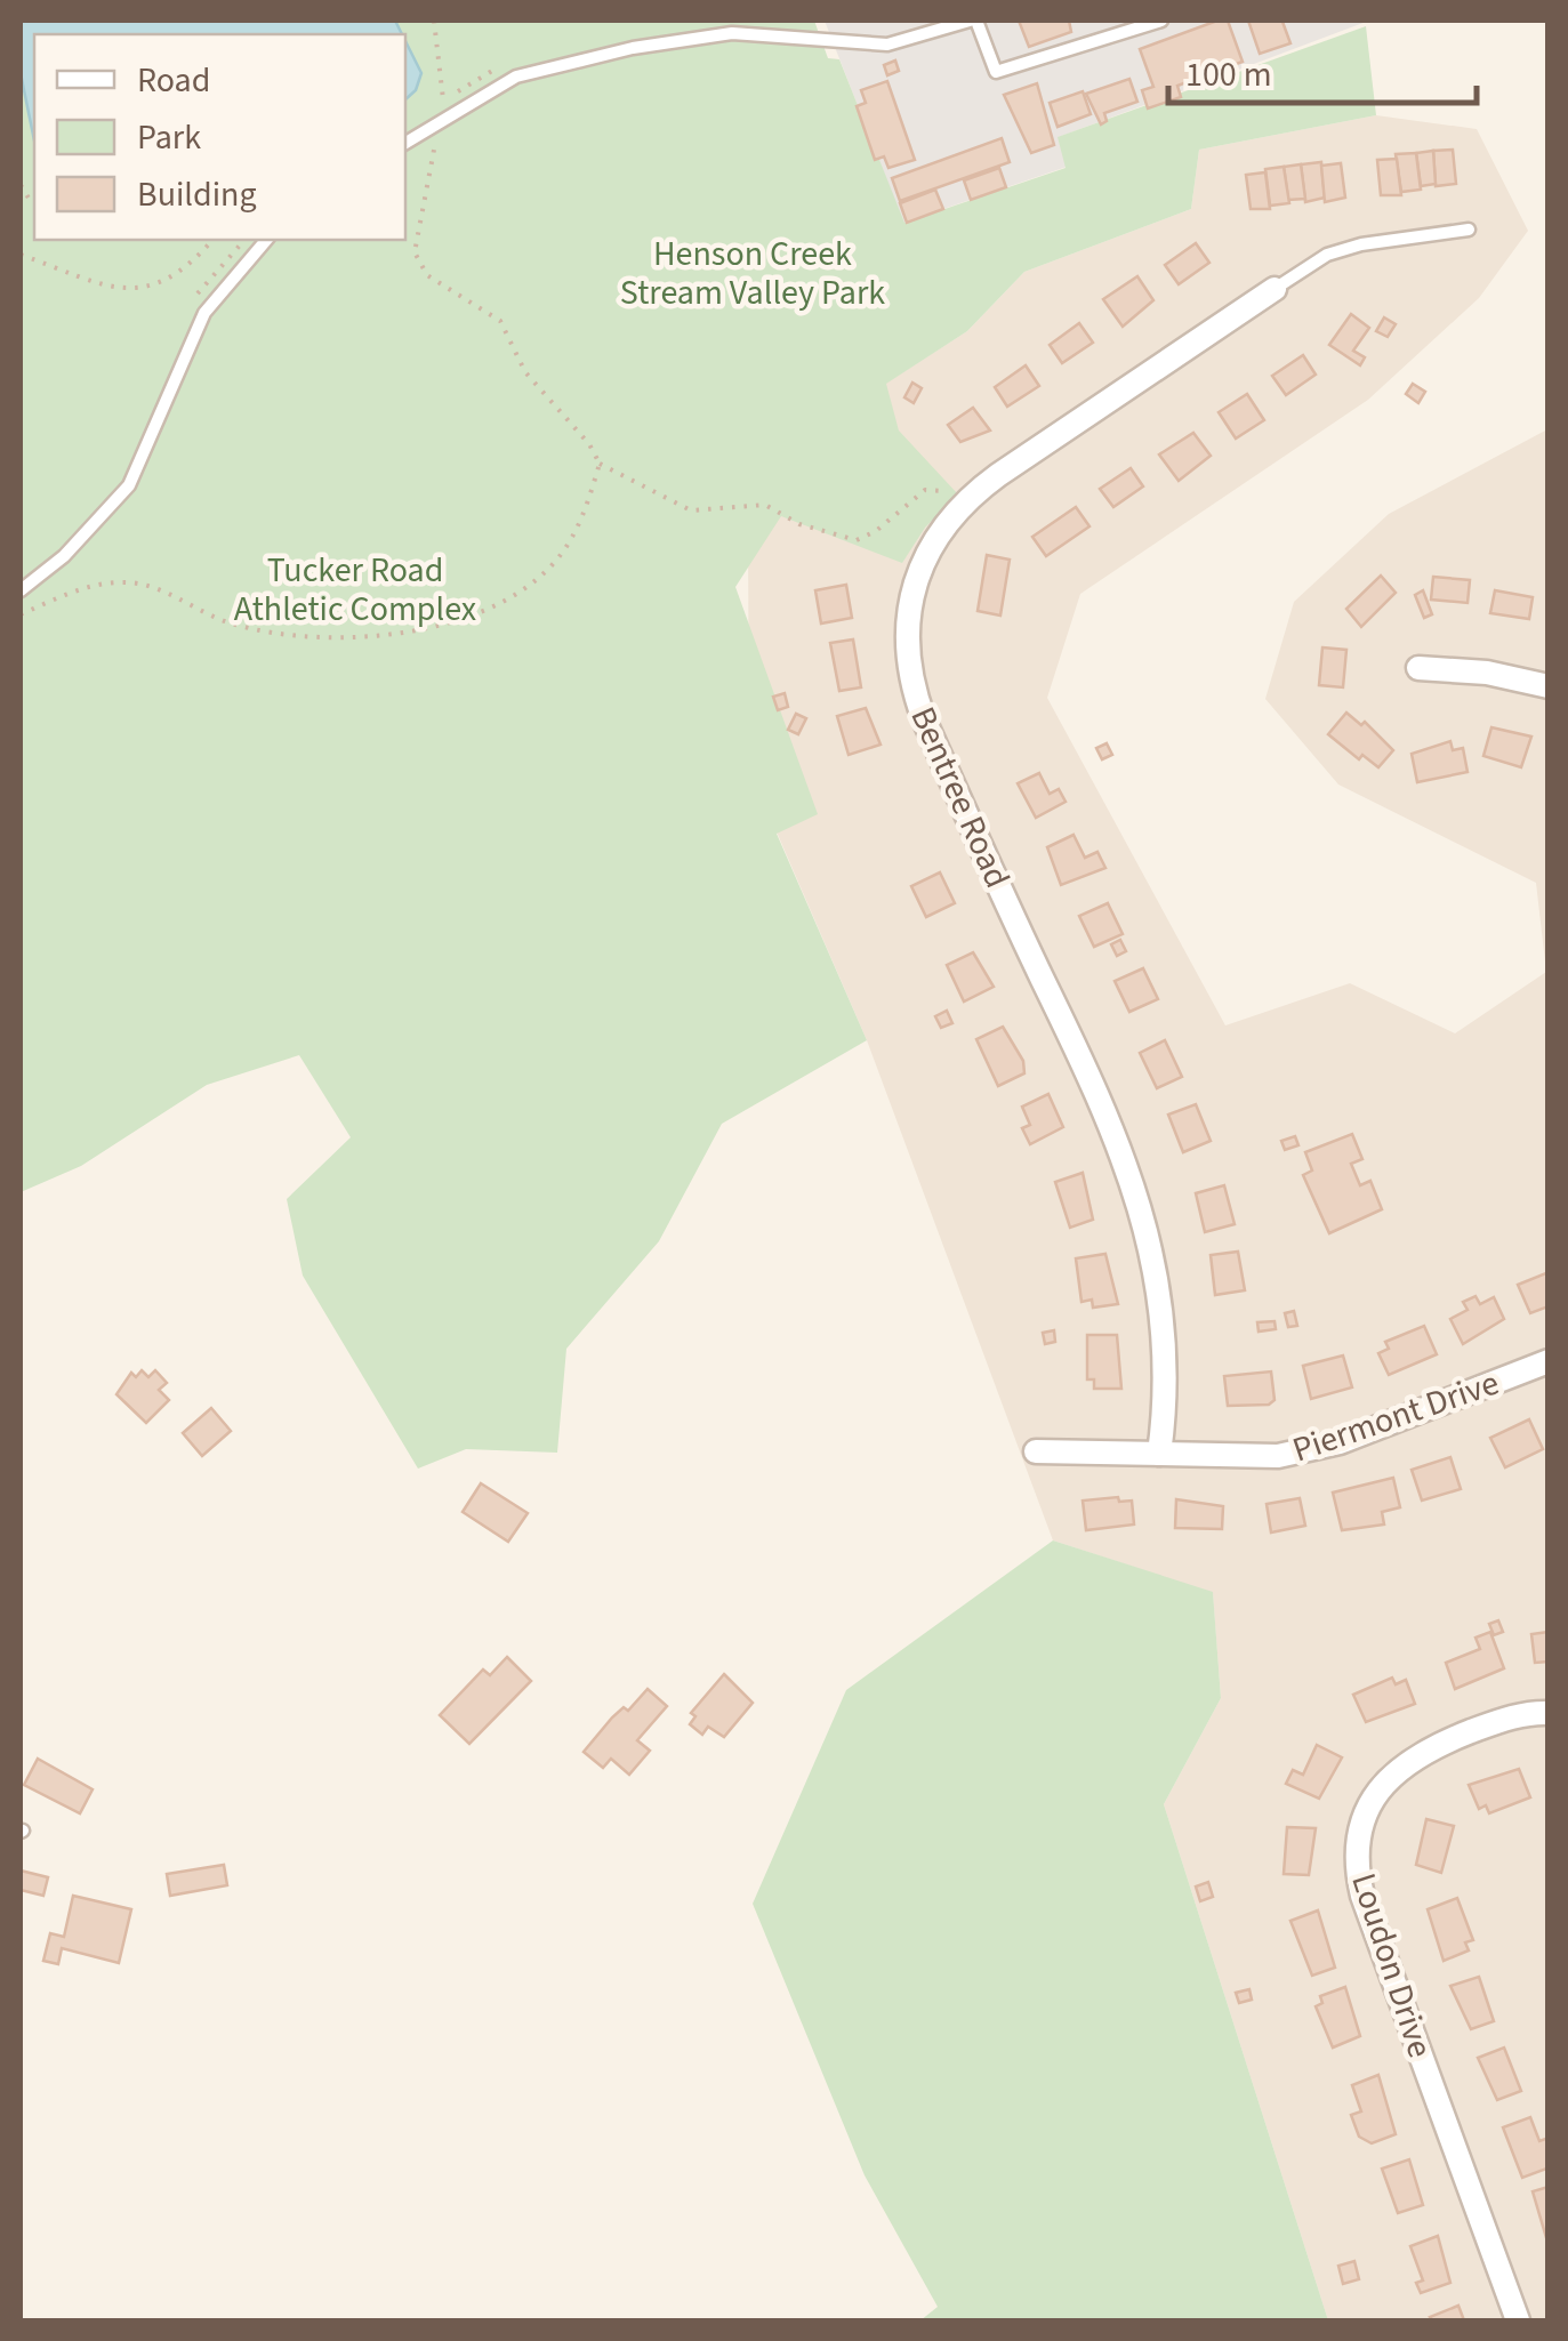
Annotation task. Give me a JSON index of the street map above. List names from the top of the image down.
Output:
{
  "streets": {
    "street": ["Bentree Road", "Piermont Drive", "Loudon Drive"]
  },
  "crossings": [
    ["Bentree Road", "Piermont Drive"]
  ],
  "parks": ["Henson Creek Stream Valley Park", "Tucker Road Athletic Complex"],
  "legend": ["Road", "Park", "Building"],
  "scale_bar": "100 m"
}
